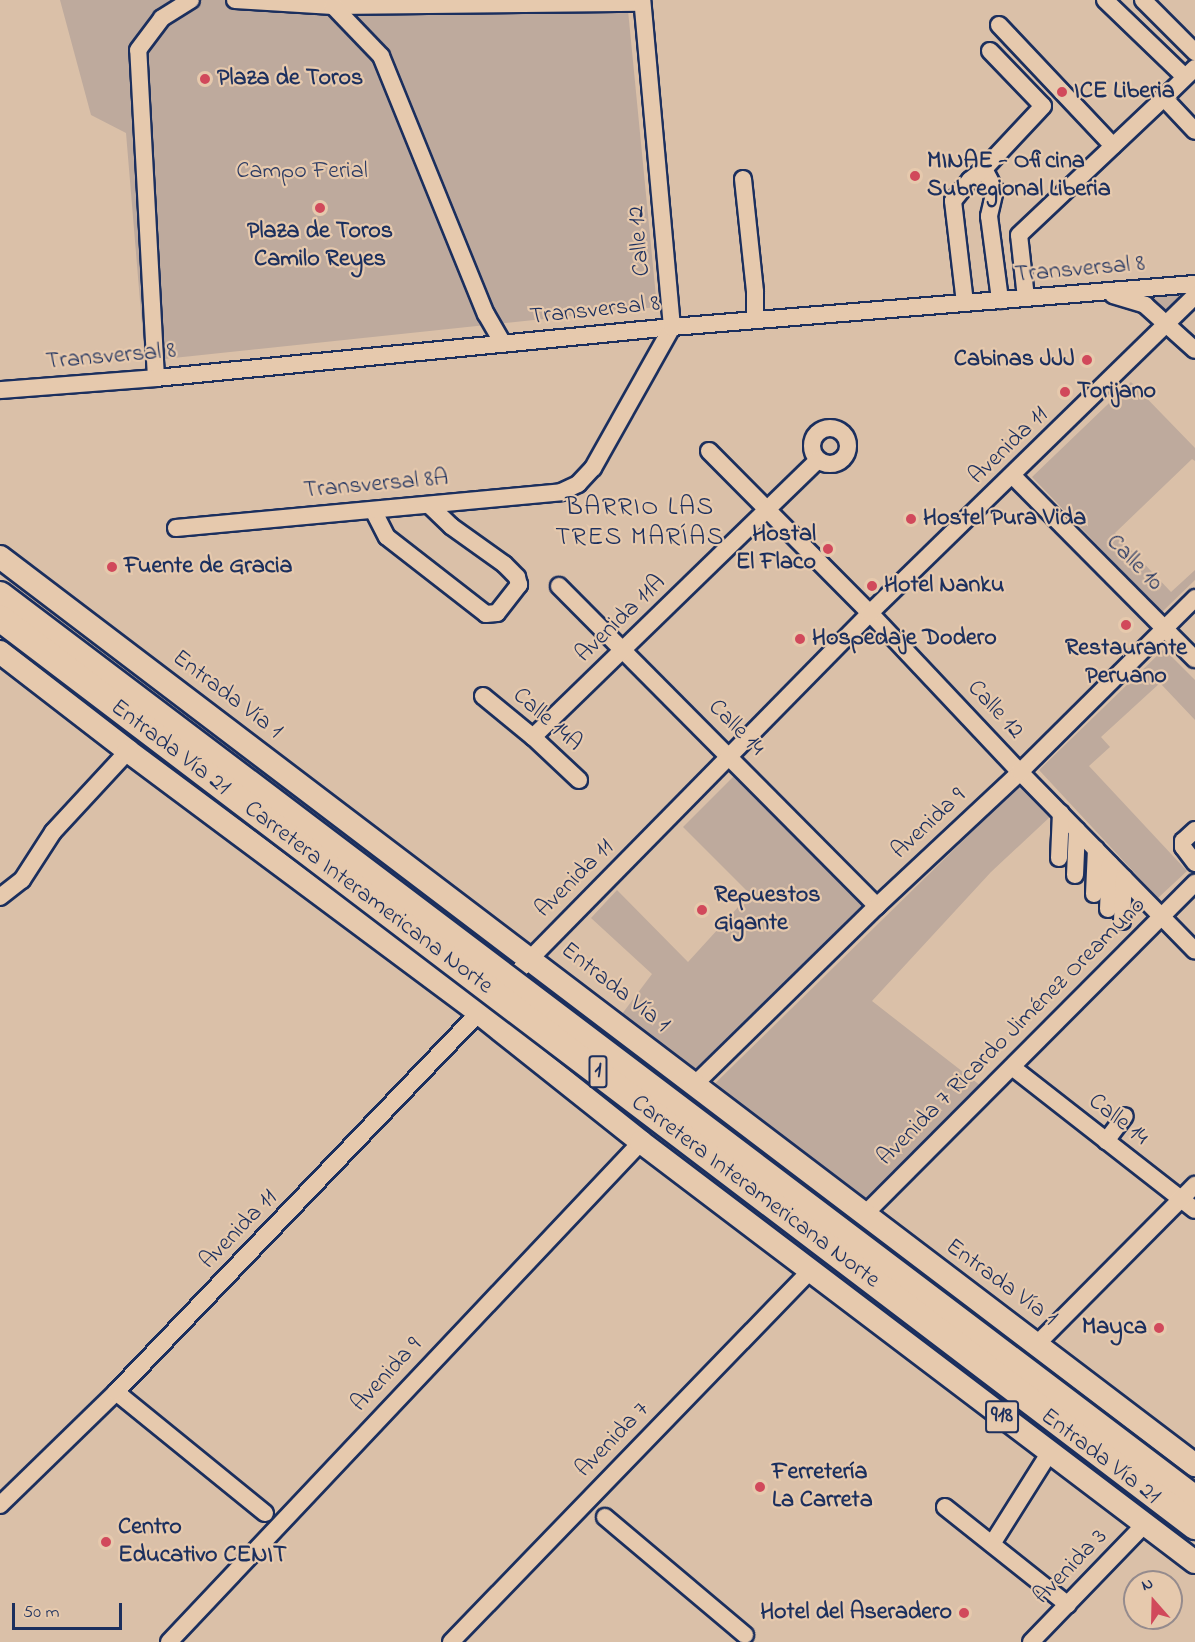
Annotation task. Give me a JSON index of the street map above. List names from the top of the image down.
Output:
{
  "streets": {
    "highway": ["Carretera Interamericana Norte", "1"],
    "main road": ["Entrada Vía 1", "Entrada Vía 21", "918"],
    "street": [
      "Calle 12",
      "Transversal 8",
      "Avenida 11",
      "Transversal 8A",
      "Calle 10",
      "Avenida 11A",
      "Calle 14A",
      "Calle 14",
      "Avenida 9",
      "Avenida 7 Ricardo Jiménez Oreamuno",
      "Avenida 7",
      "Avenida 3"
    ]
  },
  "crossings": [
    ["Calle 12", "Transversal 8"],
    ["Calle 12", "Avenida 11"],
    ["Calle 12", "Transversal 8A"],
    ["Calle 12", "Avenida 11A"],
    ["Calle 12", "Avenida 9"],
    ["Calle 12", "Avenida 7 Ricardo Jiménez Oreamuno"],
    ["Transversal 8", "Transversal 8A"],
    ["Avenida 11", "Calle 10"],
    ["Avenida 11", "Entrada Vía 1"],
    ["Avenida 11", "Calle 14"],
    ["Avenida 11", "Entrada Vía 21"],
    ["Calle 10", "Avenida 9"],
    ["Avenida 11A", "Calle 14A"],
    ["Avenida 11A", "Calle 14"],
    ["Entrada Vía 1", "Avenida 9"],
    ["Entrada Vía 1", "Avenida 7 Ricardo Jiménez Oreamuno"],
    ["Calle 14", "Avenida 9"],
    ["Calle 14", "Avenida 7 Ricardo Jiménez Oreamuno"],
    ["Entrada Vía 21", "Avenida 9"],
    ["Entrada Vía 21", "Avenida 7"],
    ["Entrada Vía 21", "Avenida 3"]
  ],
  "districts": ["BARRIO LAS TRES MARÍAS"],
  "parks": ["Campo Ferial"],
  "places": [
    "Plaza de Toros",
    "ICE Liberia",
    "MINAE - Oficina Subregional Liberia",
    "Plaza de Toros Camilo Reyes",
    "Cabinas JJJ",
    "Torijano",
    "Hostel Pura Vida",
    "Hostal El Flaco",
    "Fuente de Gracia",
    "Hotel Nanku",
    "Restaurante Peruano",
    "Hospedaje Dodero",
    "Repuestos Gigante",
    "Mayca",
    "Ferretería La Carreta",
    "Centro Educativo CENIT",
    "Hotel del Aseradero"
  ],
  "scale_bar": "50 m",
  "north": "top"
}
